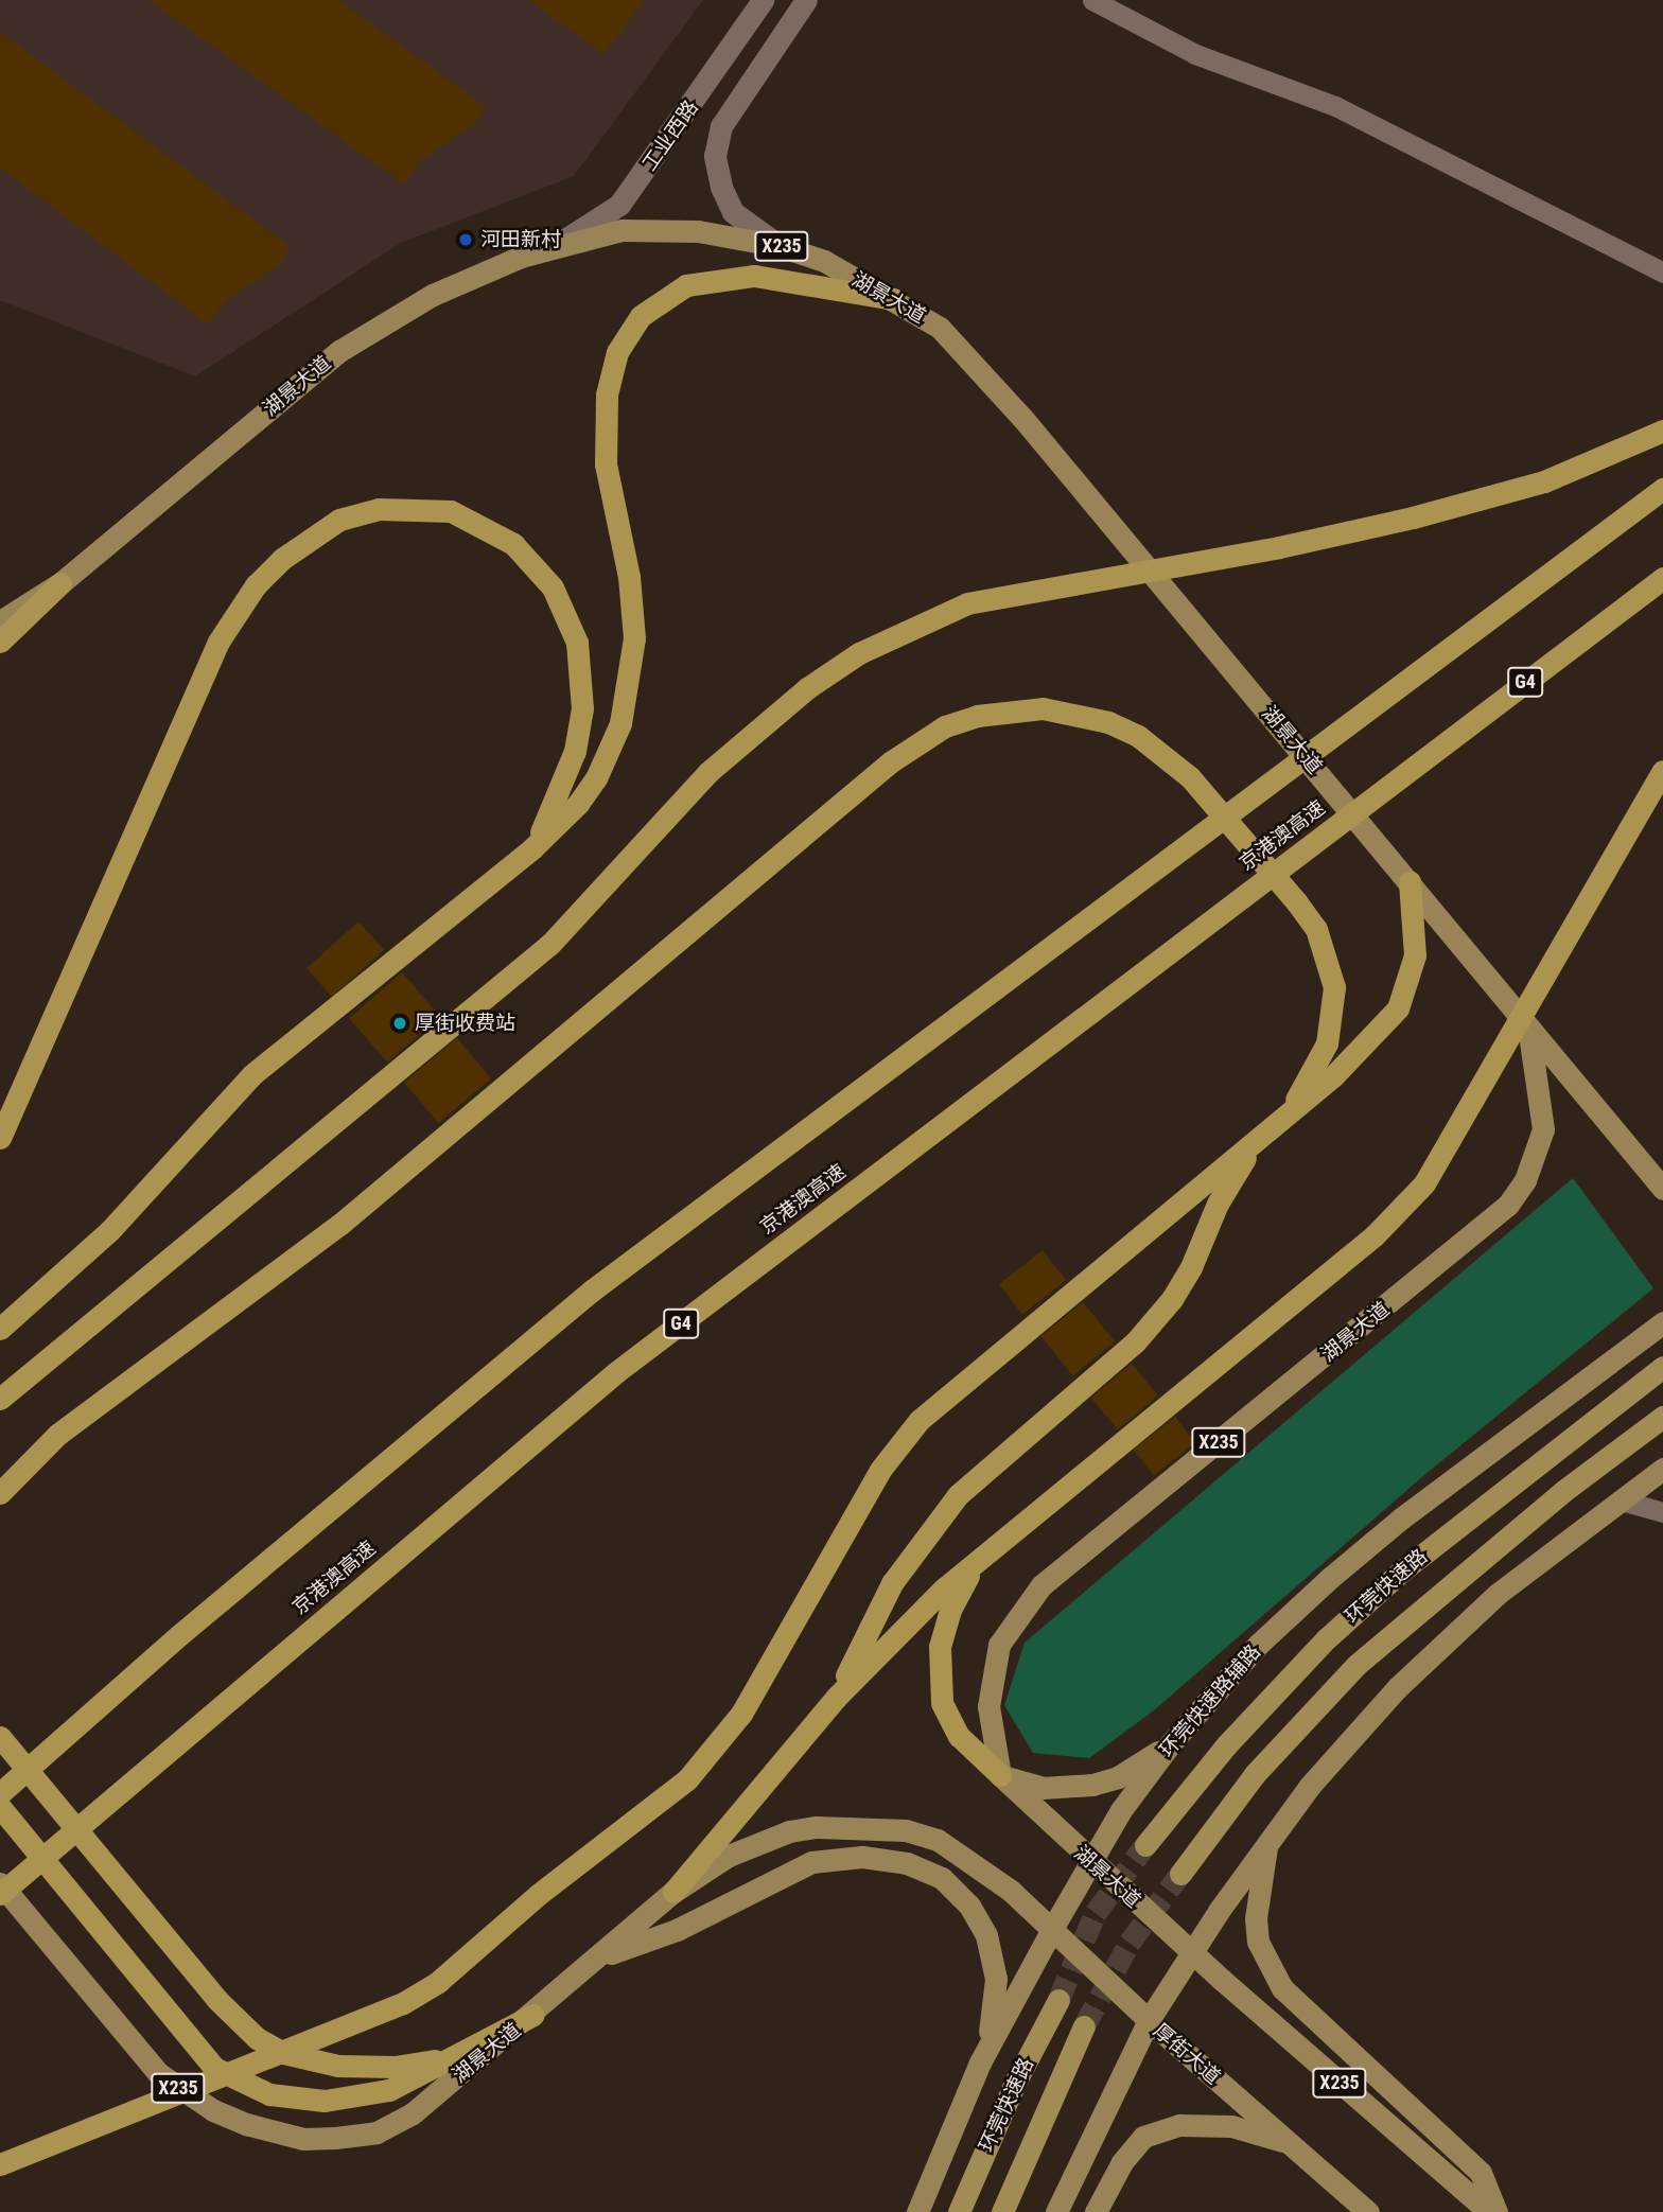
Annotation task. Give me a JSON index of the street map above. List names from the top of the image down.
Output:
{
  "streets": {
    "highway": ["G4", "京港澳高速", "环莞快速路"],
    "main road": [
      "X235",
      "湖景大道",
      "环莞快速路辅路",
      "厚街大道"
    ],
    "street": ["工业西路"]
  },
  "crossings": [
    ["工业西路", "湖景大道"],
    ["X235", "湖景大道"],
    ["湖景大道", "环莞快速路辅路"],
    ["湖景大道", "厚街大道"],
    ["环莞快速路辅路", "厚街大道"]
  ],
  "places": ["河田新村", "厚街收费站"]
}
